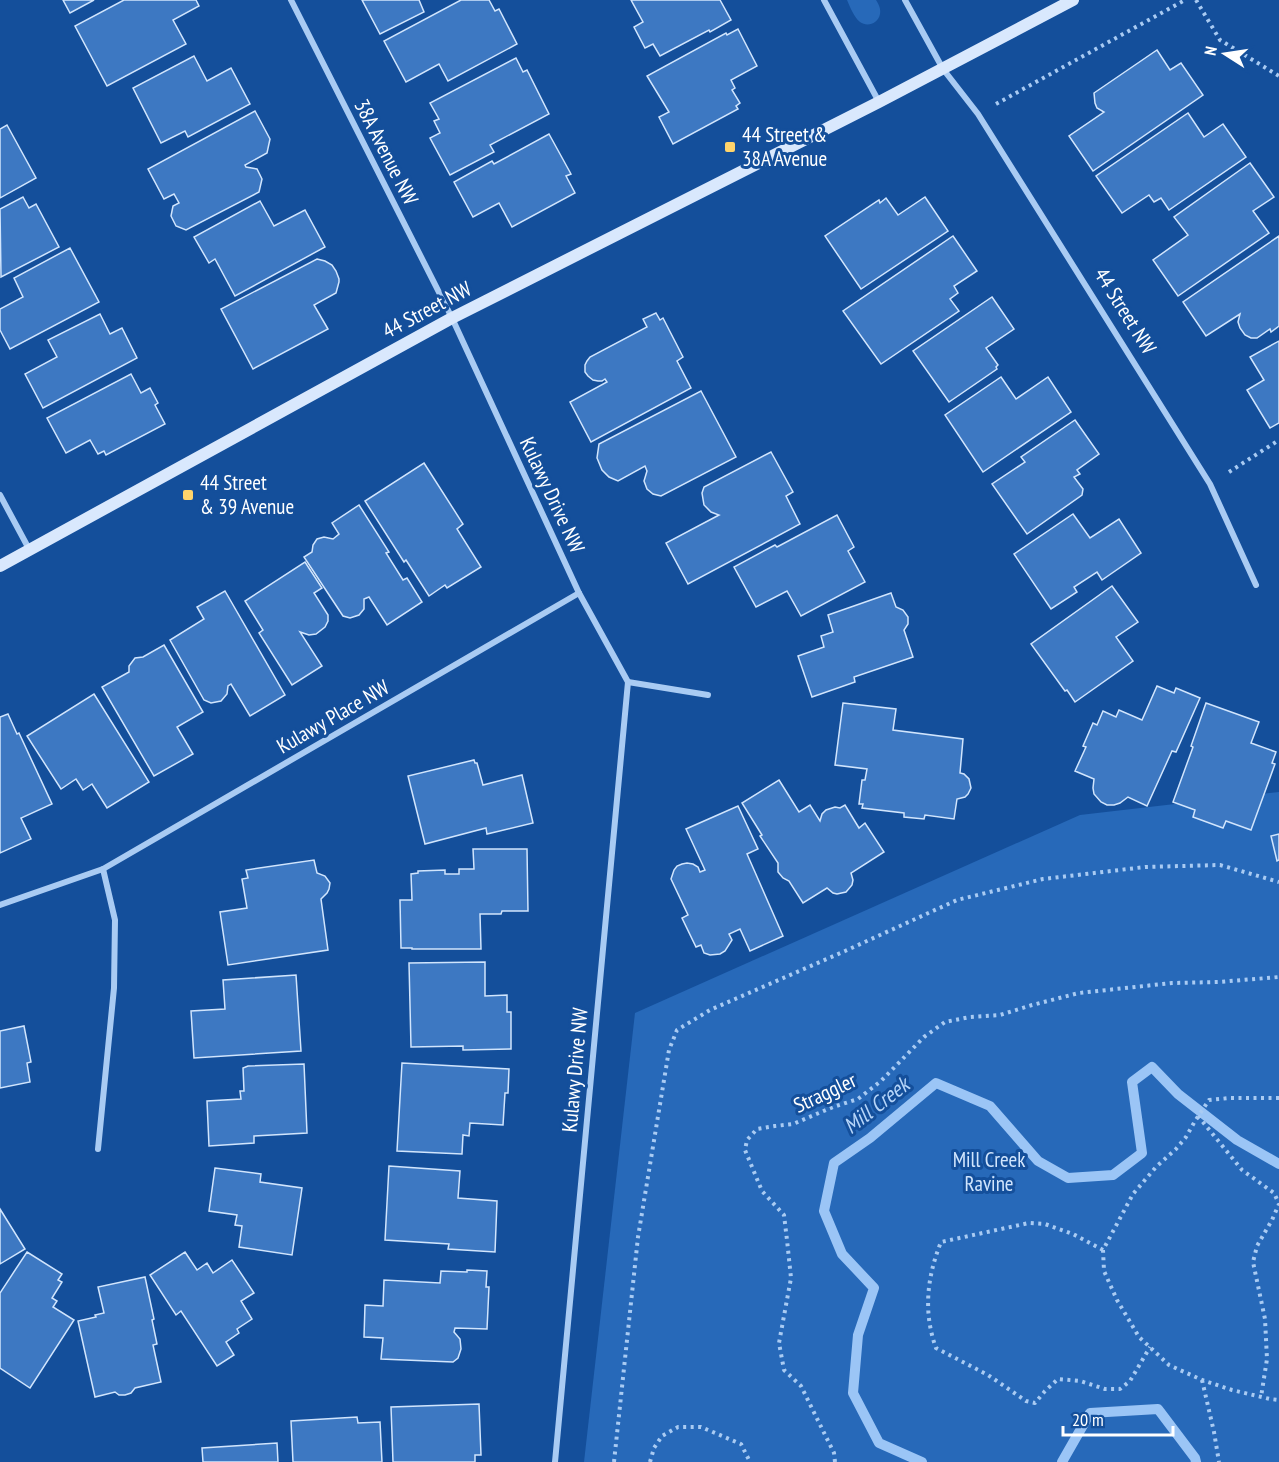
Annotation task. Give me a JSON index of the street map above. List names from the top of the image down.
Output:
{
  "streets": {
    "street": [
      "38A Avenue NW",
      "44 Street NW",
      "Kulawy Drive NW",
      "Kulawy Place NW"
    ],
    "path": ["Straggler"]
  },
  "crossings": [
    ["38A Avenue NW", "44 Street NW"],
    ["38A Avenue NW", "Kulawy Drive NW"],
    ["44 Street NW", "Kulawy Drive NW"],
    ["Kulawy Drive NW", "Kulawy Place NW"]
  ],
  "water": ["Mill Creek"],
  "parks": ["Mill Creek Ravine"],
  "places": {
    "transit": ["44 Street & 38A Avenue", "44 Street & 39 Avenue"]
  },
  "scale_bar": "20 m",
  "north": "left"
}
